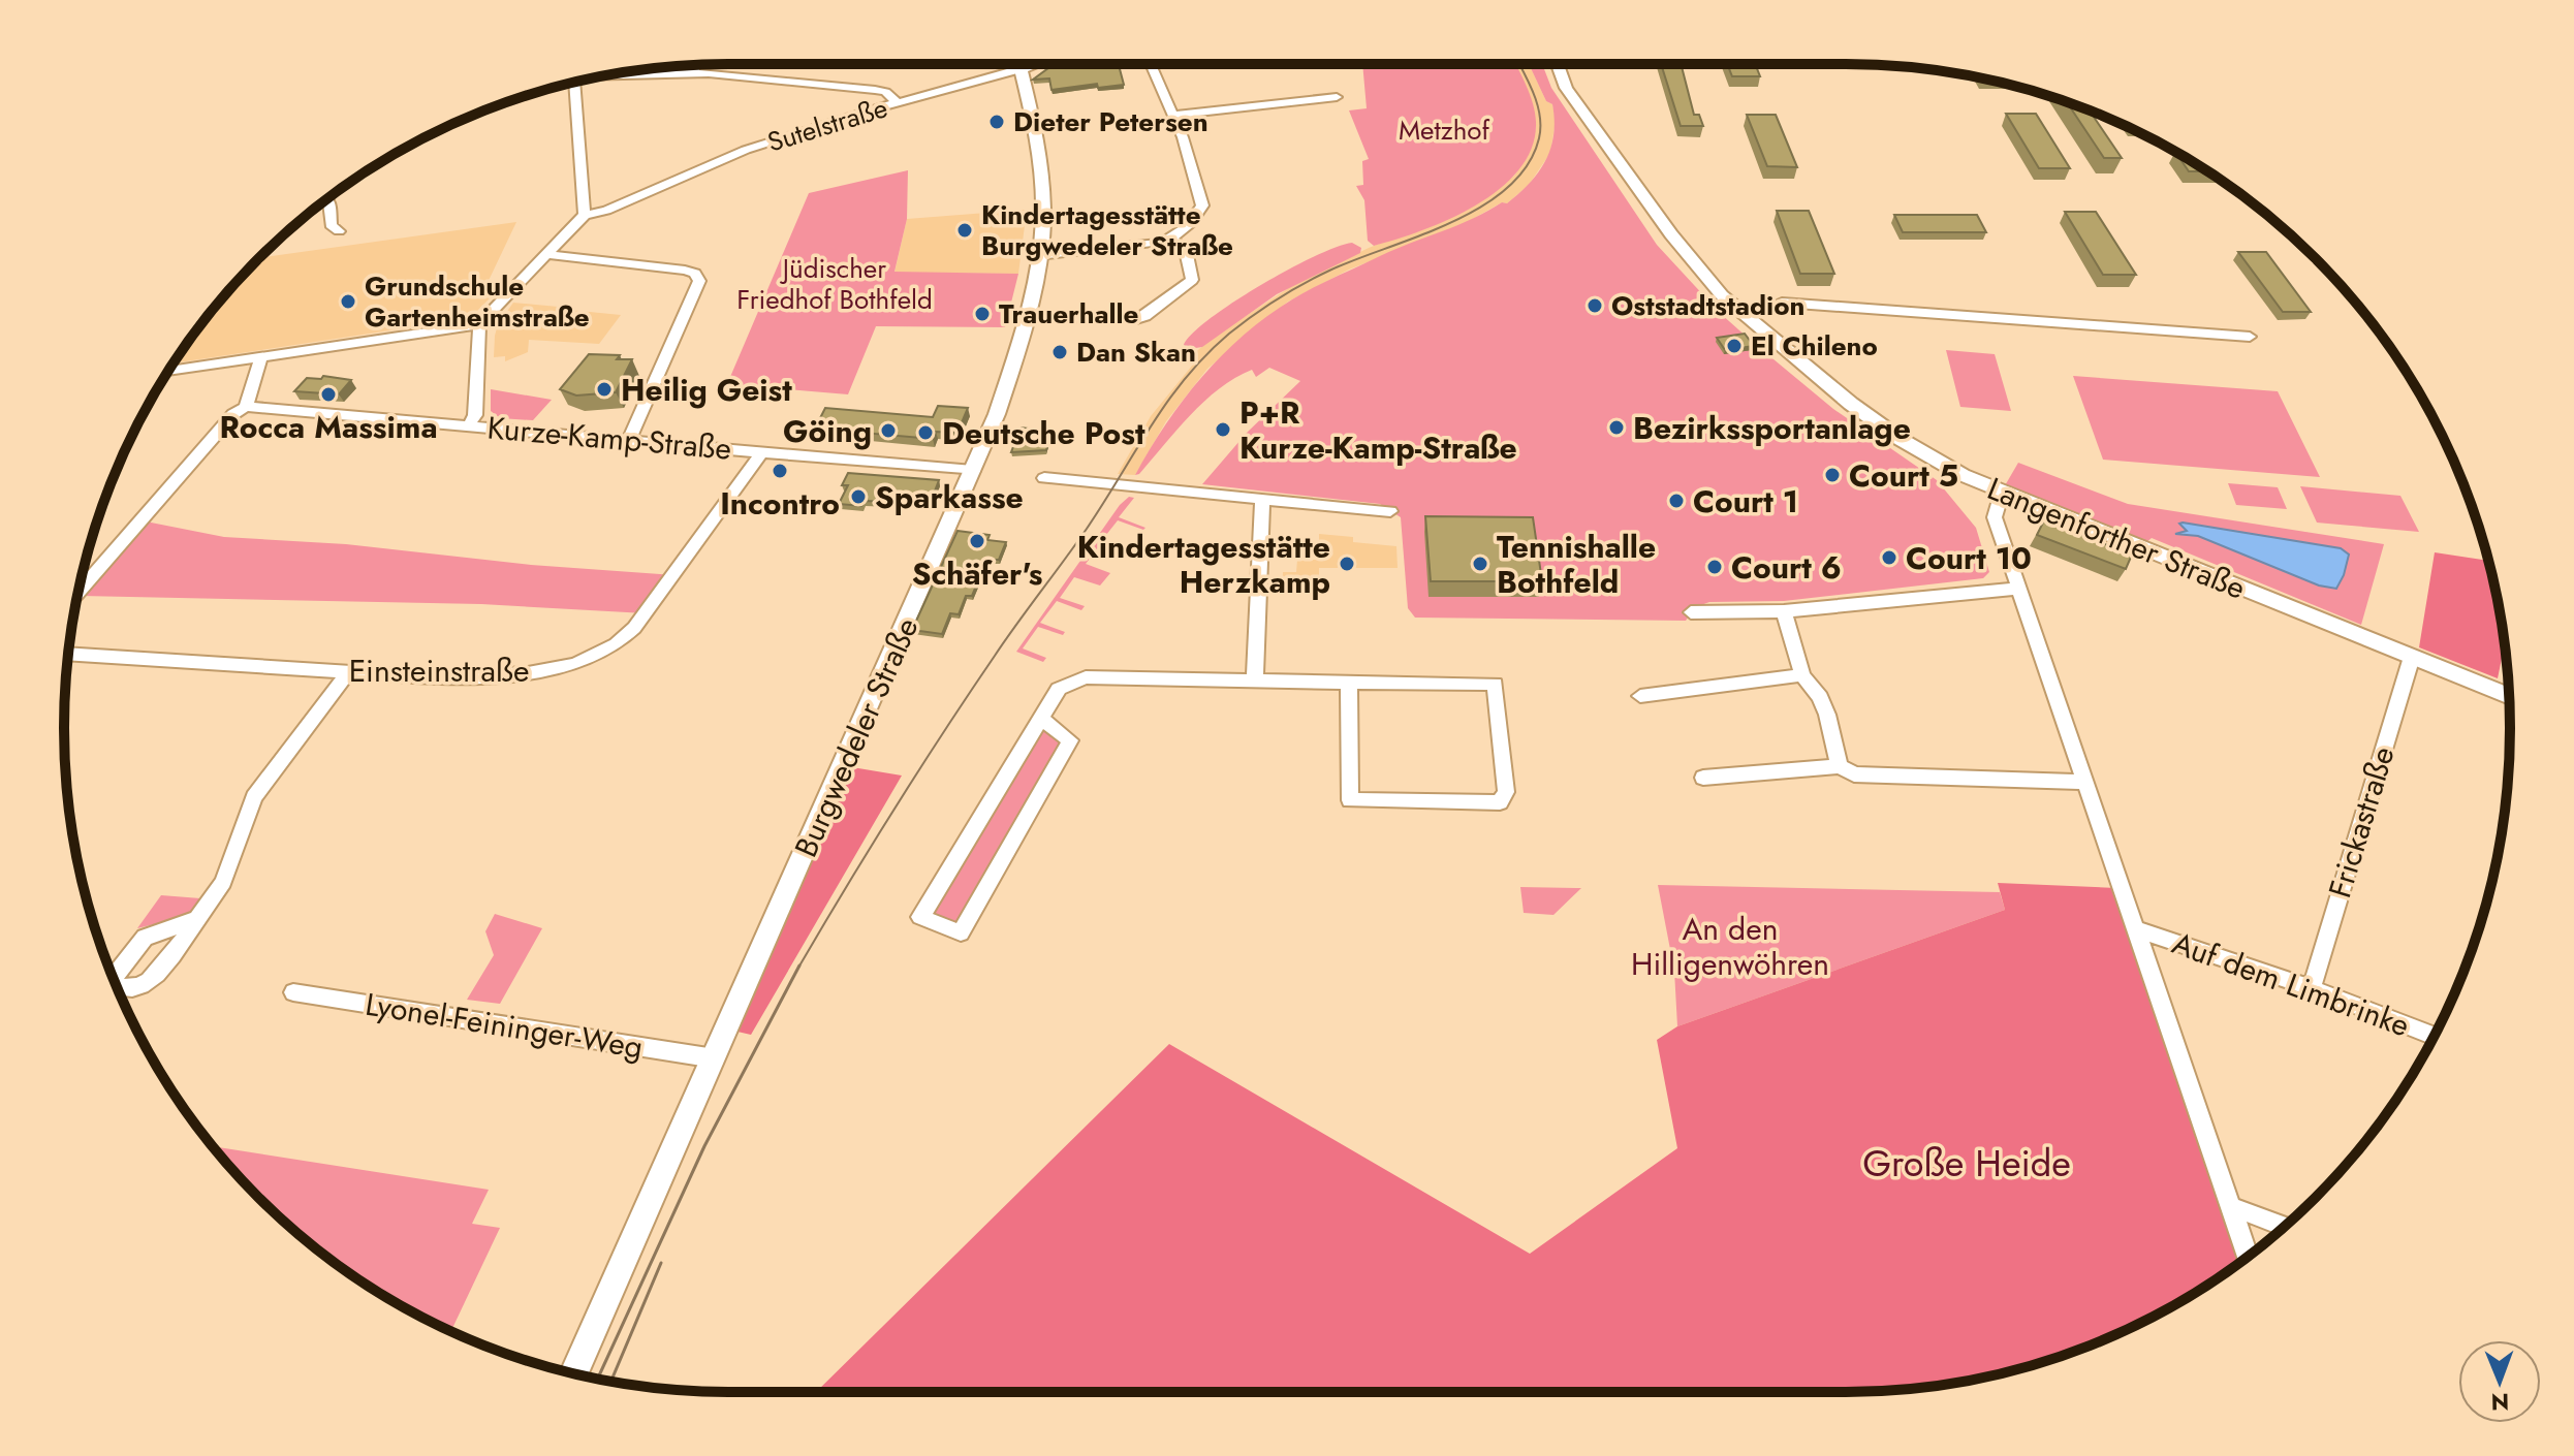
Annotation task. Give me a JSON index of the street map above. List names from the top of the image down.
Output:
{
  "streets": {
    "main road": ["Sutelstraße", "Langenforther Straße", "Burgwedeler Straße"],
    "street": [
      "Kurze-Kamp-Straße",
      "Einsteinstraße",
      "Frickastraße",
      "Auf dem Limbrinke",
      "Lyonel-Feininger-Weg"
    ]
  },
  "crossings": [
    ["Sutelstraße", "Burgwedeler Straße"],
    ["Kurze-Kamp-Straße", "Einsteinstraße"],
    ["Kurze-Kamp-Straße", "Burgwedeler Straße"],
    ["Langenforther Straße", "Frickastraße"],
    ["Burgwedeler Straße", "Lyonel-Feininger-Weg"],
    ["Frickastraße", "Auf dem Limbrinke"]
  ],
  "parks": [
    "Metzhof",
    "Jüdischer Friedhof Bothfeld",
    "An den Hilligenwöhren",
    "Große Heide"
  ],
  "places": [
    "Dieter Petersen",
    "Kindertagesstätte Burgwedeler Straße",
    "Grundschule Gartenheimstraße",
    "Oststadtstadion",
    "Trauerhalle",
    "El Chileno",
    "Dan Skan",
    "Heilig Geist",
    "Rocca Massima",
    "Bezirkssportanlage",
    "P+R Kurze-Kamp-Straße",
    "Göing",
    "Deutsche Post",
    "Incontro",
    "Court 5",
    "Sparkasse",
    "Court 1",
    "Schäfer's",
    "Court 10",
    "Kindertagesstätte Herzkamp",
    "Tennishalle Bothfeld",
    "Court 6"
  ],
  "north": "bottom"
}
